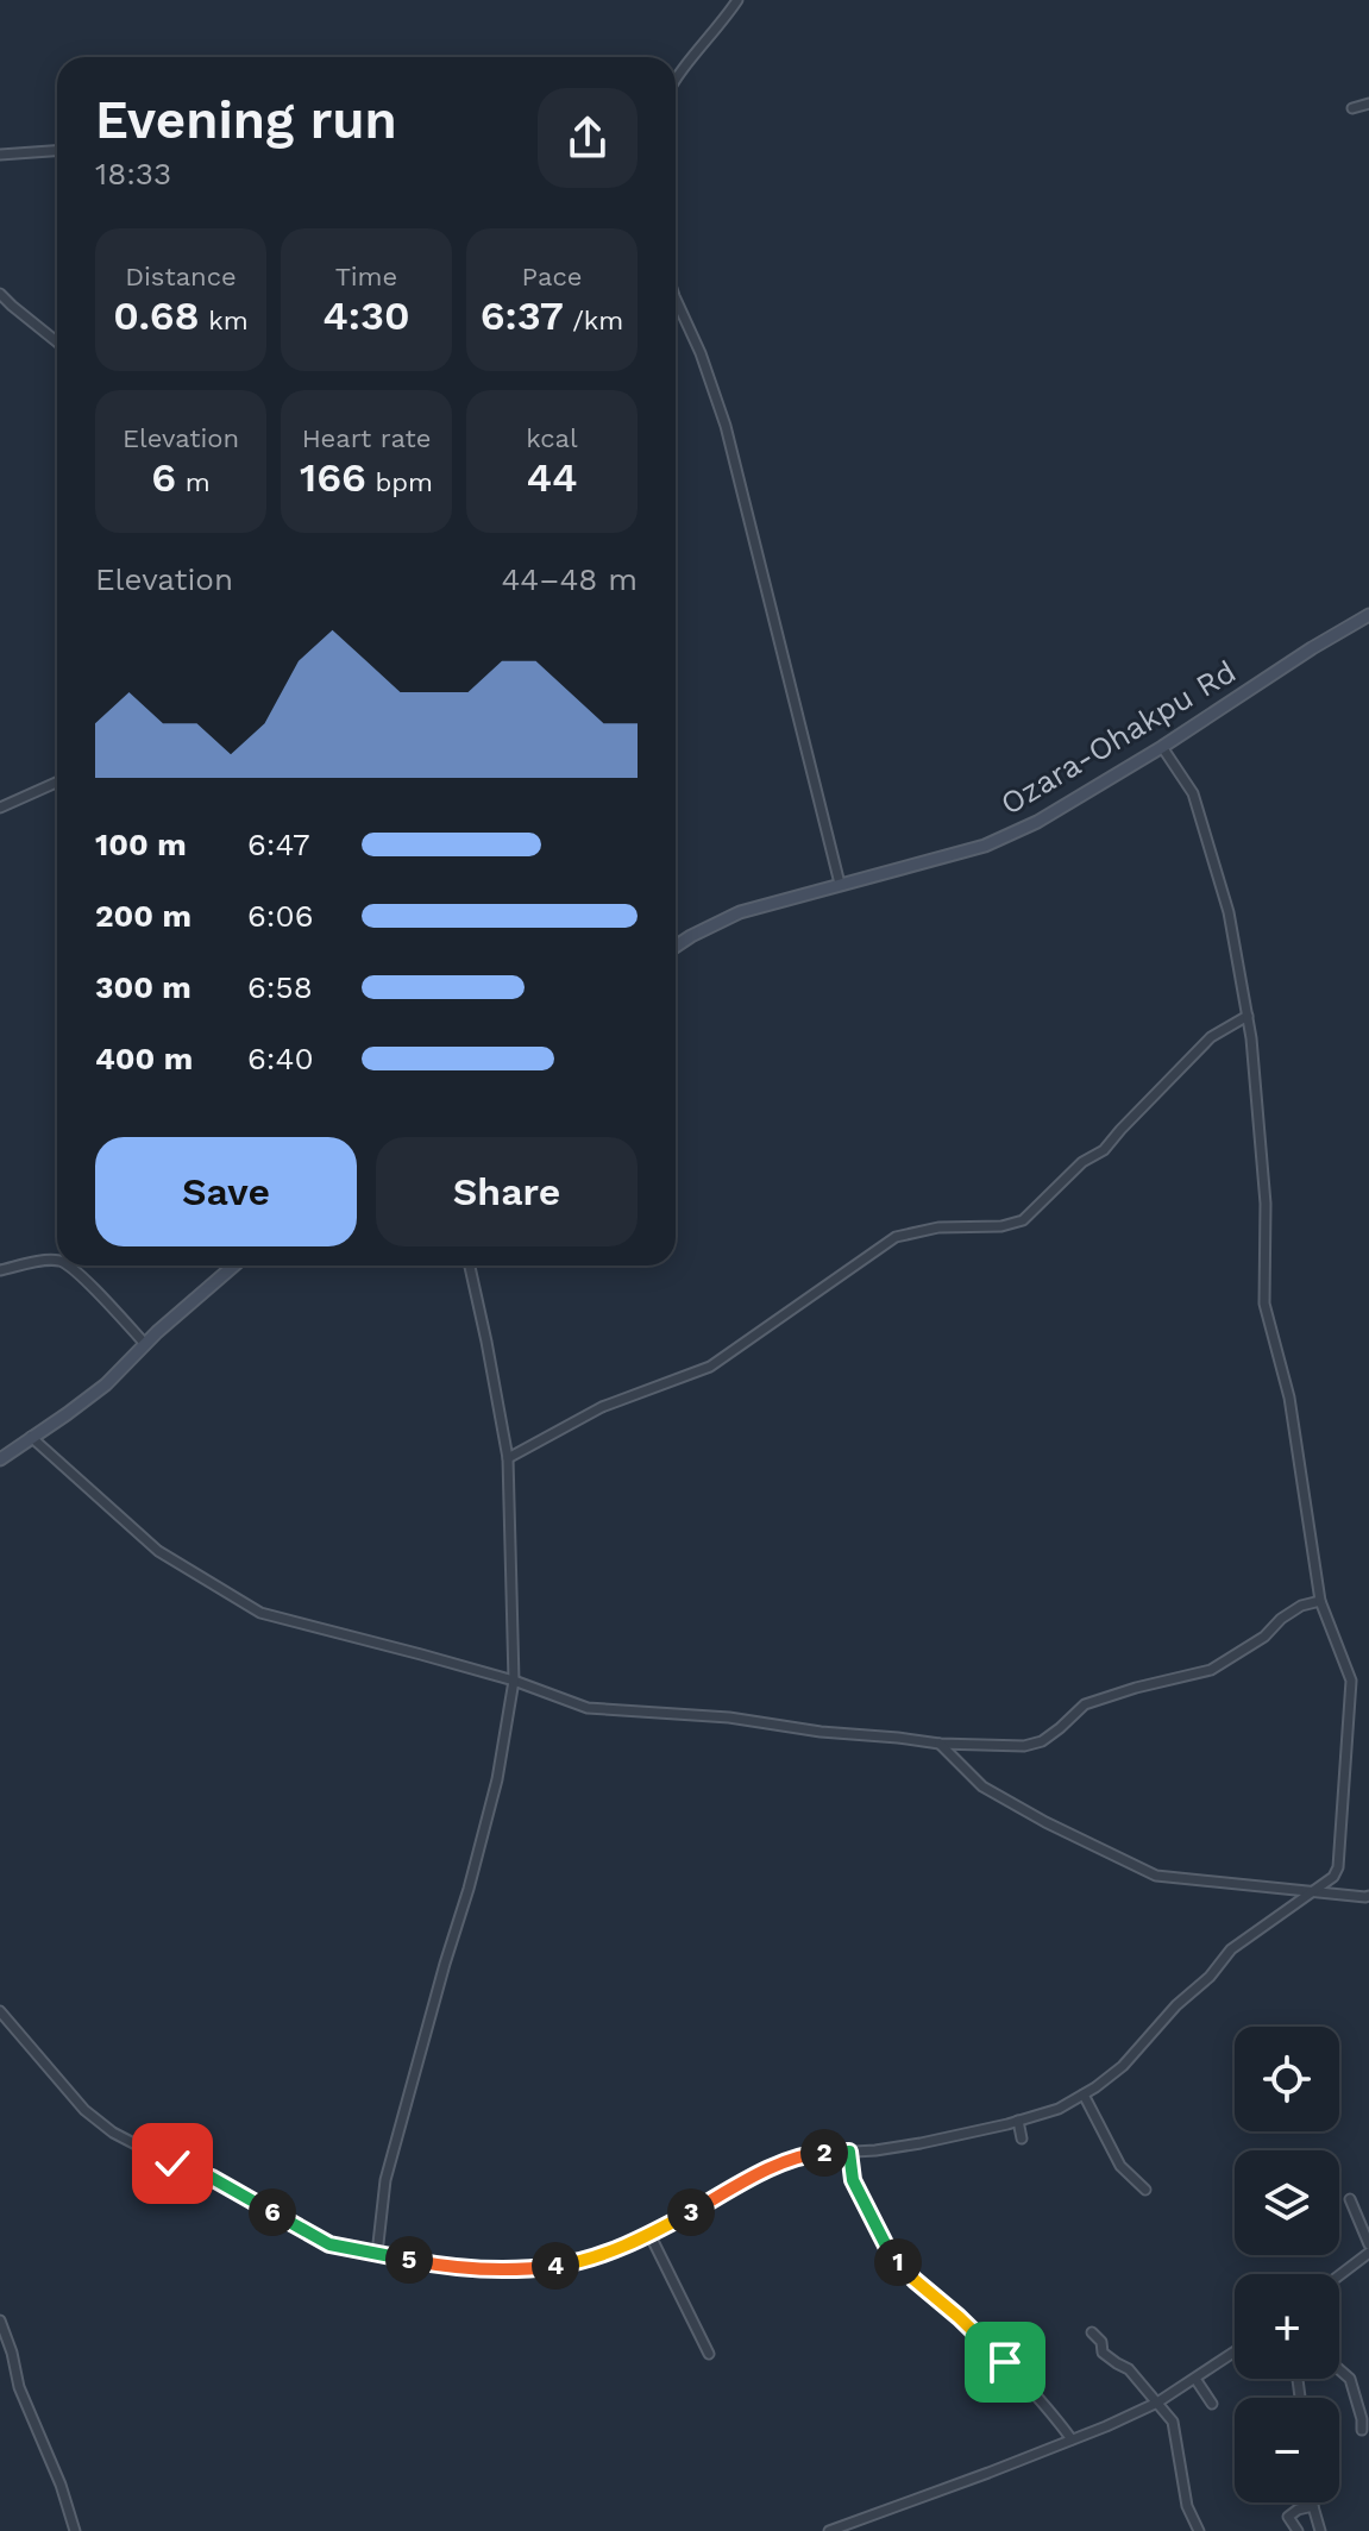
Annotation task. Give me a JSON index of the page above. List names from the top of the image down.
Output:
{
  "streets": {
    "main road": ["Ozara-Ohakpu Rd"]
  },
  "page": {
    "heading": ["Evening run", "18:33"],
    "stats": [
      ["Distance", "0.68 km"],
      ["Time", "4:30"],
      ["Pace", "6:37 /km"],
      ["Elevation", "6 m"],
      ["Heart rate", "166 bpm"],
      ["kcal", "44"]
    ],
    "chart": ["Elevation", "44–48 m"],
    "list": [
      {
        "name": "100 m",
        "note": "6:47"
      },
      {
        "name": "200 m",
        "note": "6:06"
      },
      {
        "name": "300 m",
        "note": "6:58"
      },
      {
        "name": "400 m",
        "note": "6:40"
      }
    ],
    "buttons": ["Save", "Share"],
    "map_buttons": ["+", "−"],
    "pins": [
      "2",
      "3",
      "6",
      "5",
      "1",
      "4"
    ]
  }
}
